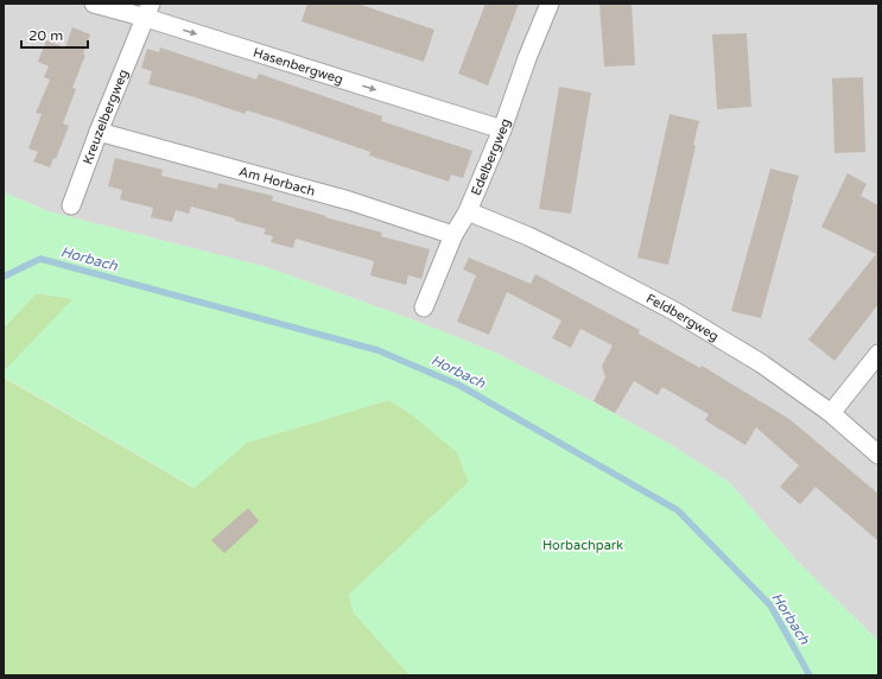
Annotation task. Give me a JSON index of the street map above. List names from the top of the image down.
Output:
{
  "streets": {
    "street": [
      "Hasenbergweg",
      "Kreuzelbergweg",
      "Edelbergweg",
      "Am Horbach",
      "Feldbergweg"
    ]
  },
  "crossings": [
    ["Hasenbergweg", "Kreuzelbergweg"],
    ["Hasenbergweg", "Edelbergweg"],
    ["Kreuzelbergweg", "Am Horbach"],
    ["Edelbergweg", "Am Horbach"],
    ["Edelbergweg", "Feldbergweg"]
  ],
  "one_way": ["Hasenbergweg"],
  "water": ["Horbach"],
  "parks": ["Horbachpark"],
  "scale_bar": "20 m"
}
